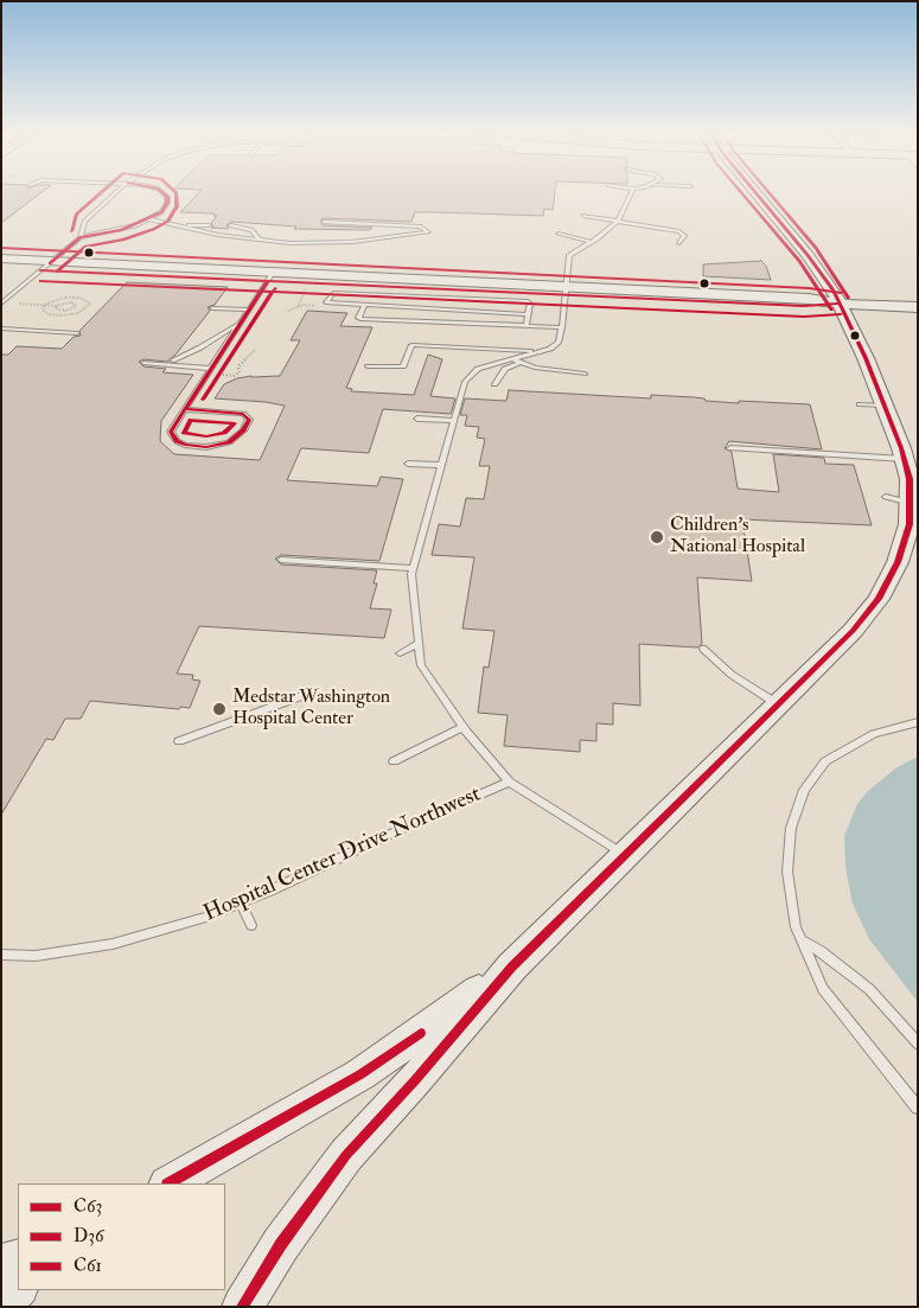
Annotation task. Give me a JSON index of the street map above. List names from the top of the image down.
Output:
{
  "streets": {
    "lane": ["Hospital Center Drive Northwest"]
  },
  "places": ["Children's National Hospital", "Medstar Washington Hospital Center"],
  "lines": ["transit line C63", "transit line D36", "transit line C61"],
  "legend": ["C63", "D36", "C61"]
}
